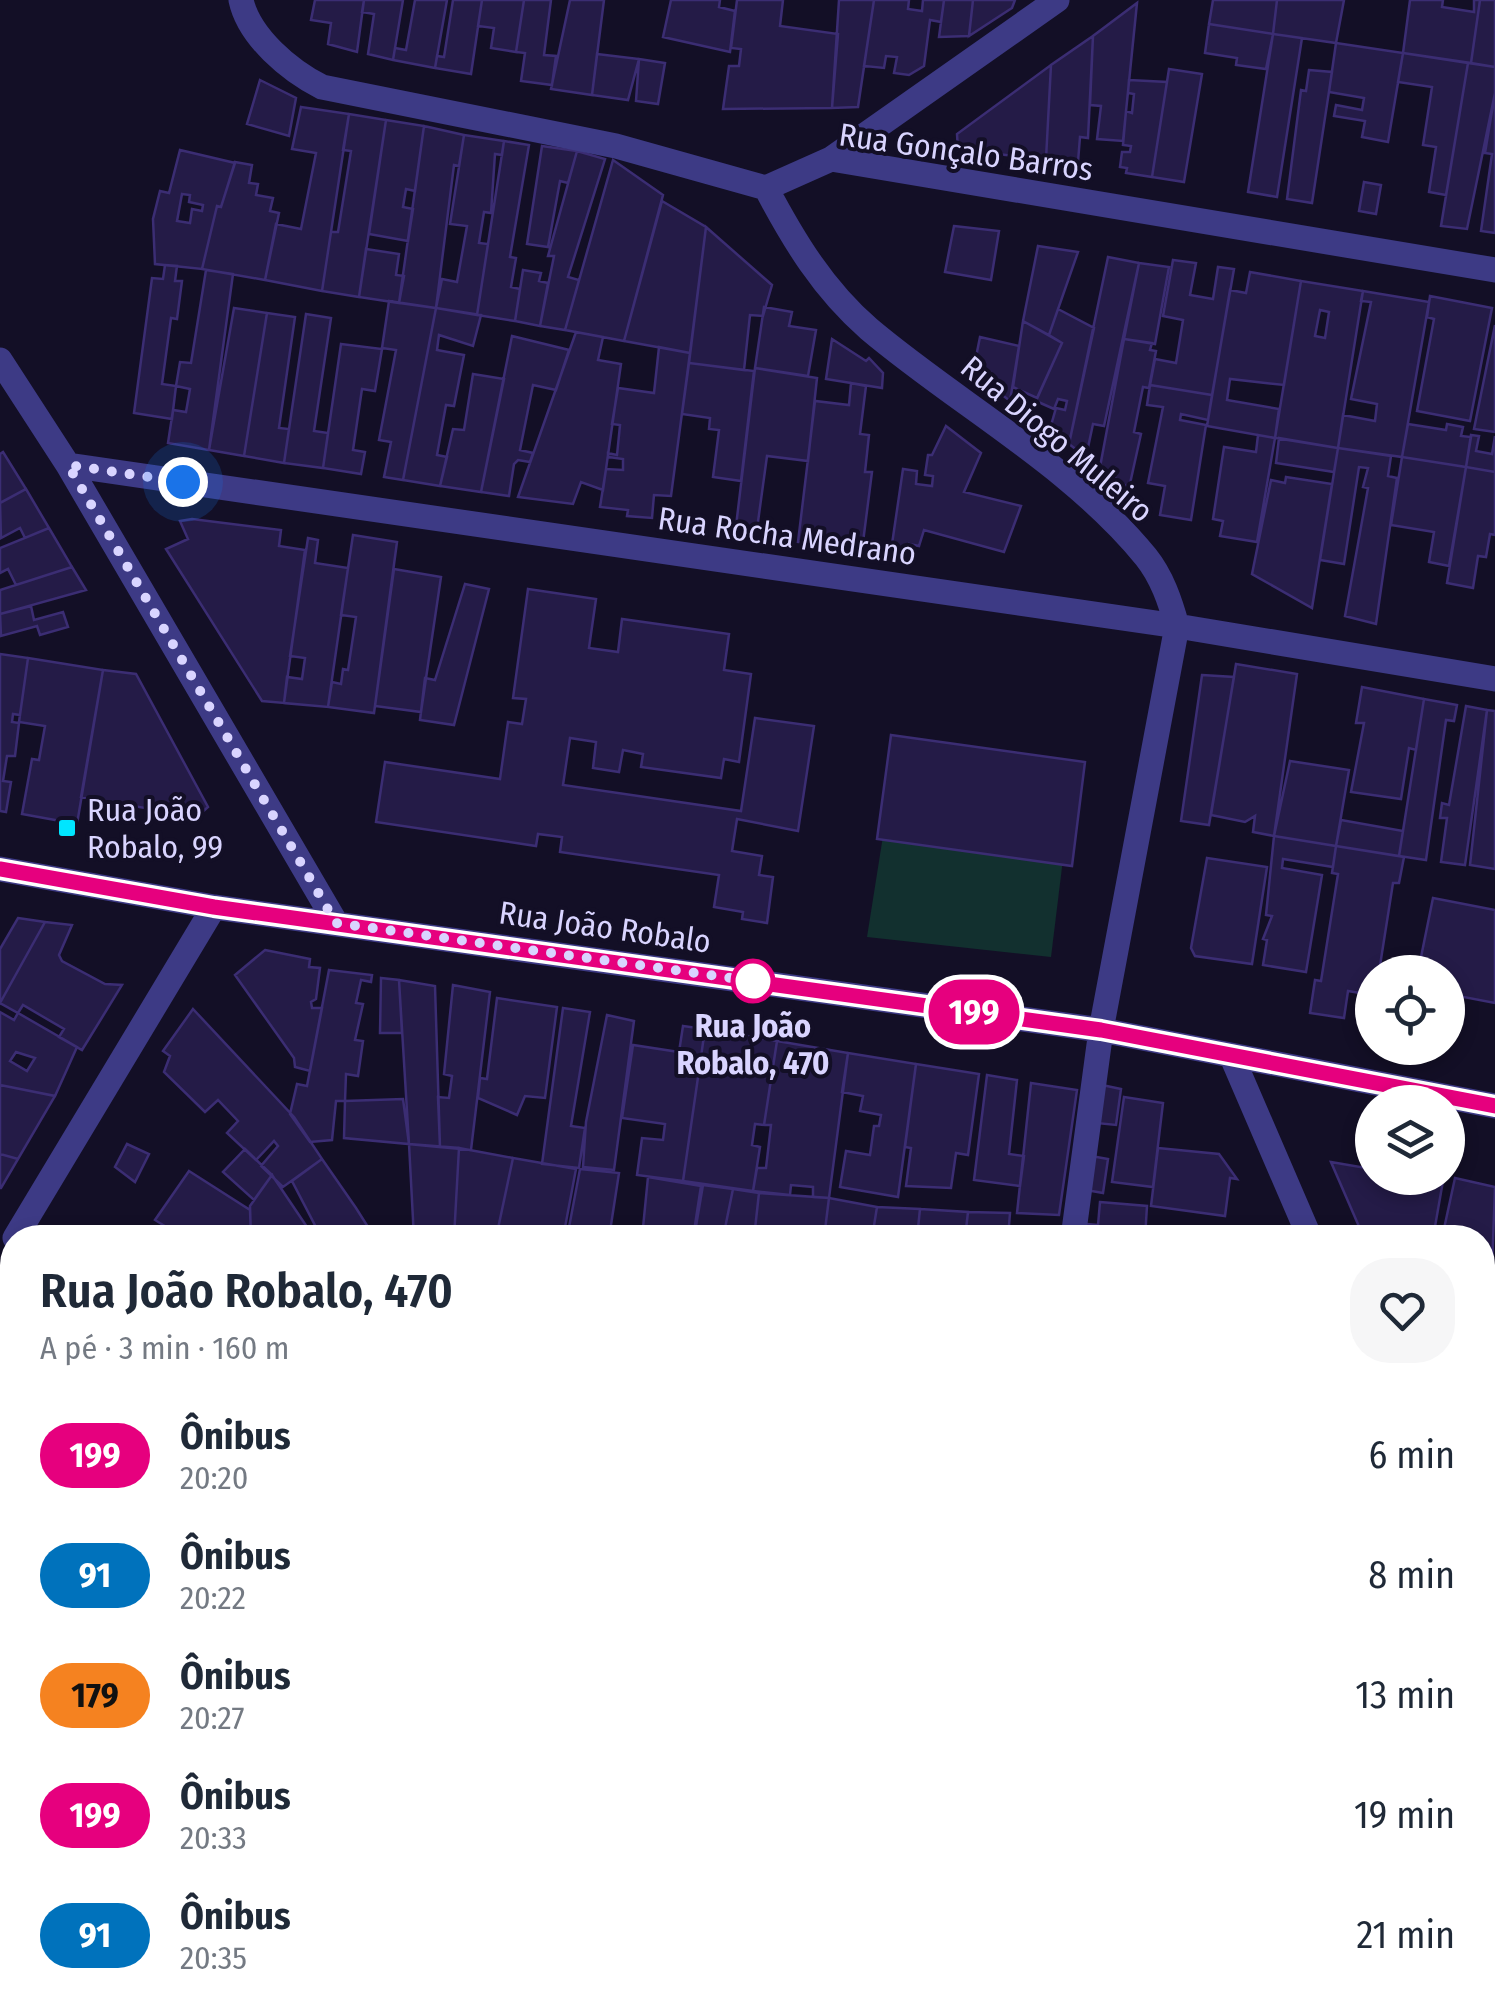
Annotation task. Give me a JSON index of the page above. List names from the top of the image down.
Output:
{
  "streets": {
    "street": [
      "Rua Gonçalo Barros",
      "Rua Diogo Muleiro",
      "Rua Rocha Medrano",
      "Rua João Robalo"
    ]
  },
  "crossings": [
    ["Rua Gonçalo Barros", "Rua Diogo Muleiro"],
    ["Rua Diogo Muleiro", "Rua Rocha Medrano"]
  ],
  "places": {
    "transit": ["Rua João Robalo, 99"],
    "other": ["Rua João Robalo, 470"]
  },
  "lines": ["bus line 199"],
  "page": {
    "on_map": "199",
    "heading": ["Rua João Robalo, 470", "A pé · 3 min · 160 m"],
    "list": [
      {
        "mark": "199",
        "name": "Ônibus",
        "note": "20:20",
        "value": "6 min"
      },
      {
        "mark": "91",
        "name": "Ônibus",
        "note": "20:22",
        "value": "8 min"
      },
      {
        "mark": "179",
        "name": "Ônibus",
        "note": "20:27",
        "value": "13 min"
      },
      {
        "mark": "199",
        "name": "Ônibus",
        "note": "20:33",
        "value": "19 min"
      },
      {
        "mark": "91",
        "name": "Ônibus",
        "note": "20:35",
        "value": "21 min"
      }
    ]
  }
}
